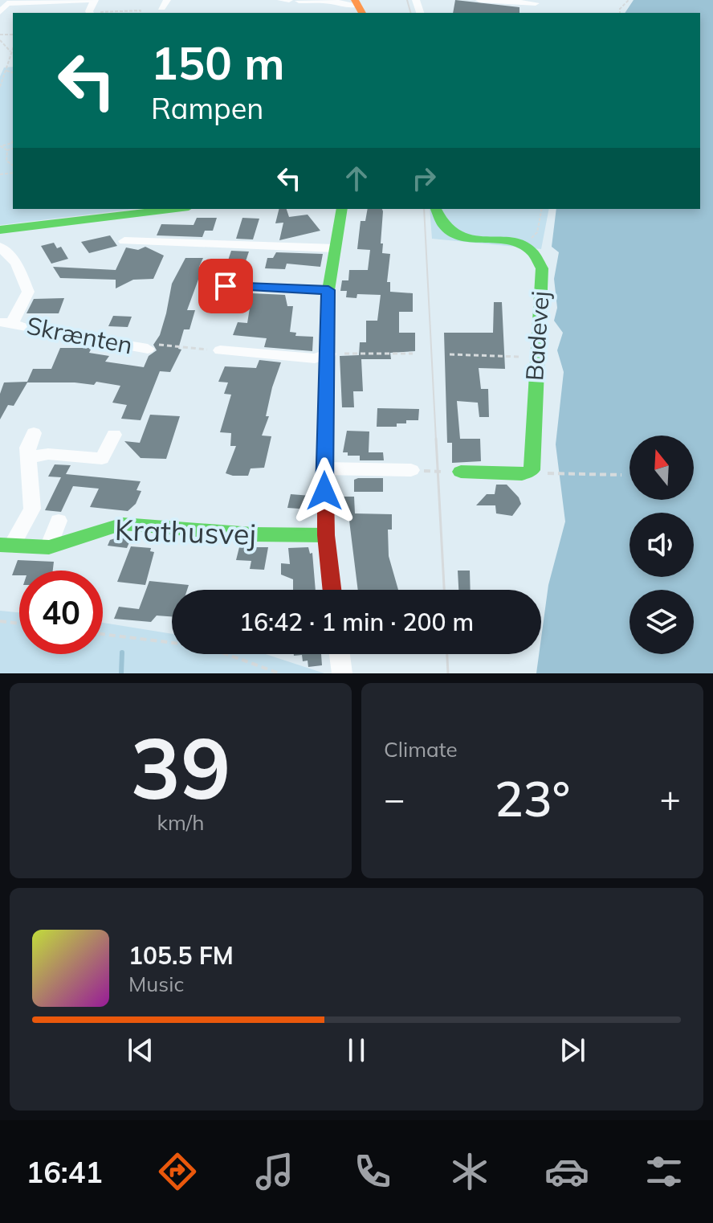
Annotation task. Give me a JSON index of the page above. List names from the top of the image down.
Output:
{
  "streets": {
    "street": ["Skrænten", "Badevej", "Krathusvej"]
  },
  "north": "top",
  "page": {
    "turn": ["150 m", "Rampen"],
    "limit": "40",
    "trip": "16:42 · 1 min · 200 m",
    "tile": [
      ["39", "km/h"],
      "Climate"
    ],
    "heat": ["−", "23°", "+"],
    "song": ["105.5 FM", "Music"],
    "tabs": "16:41"
  }
}
